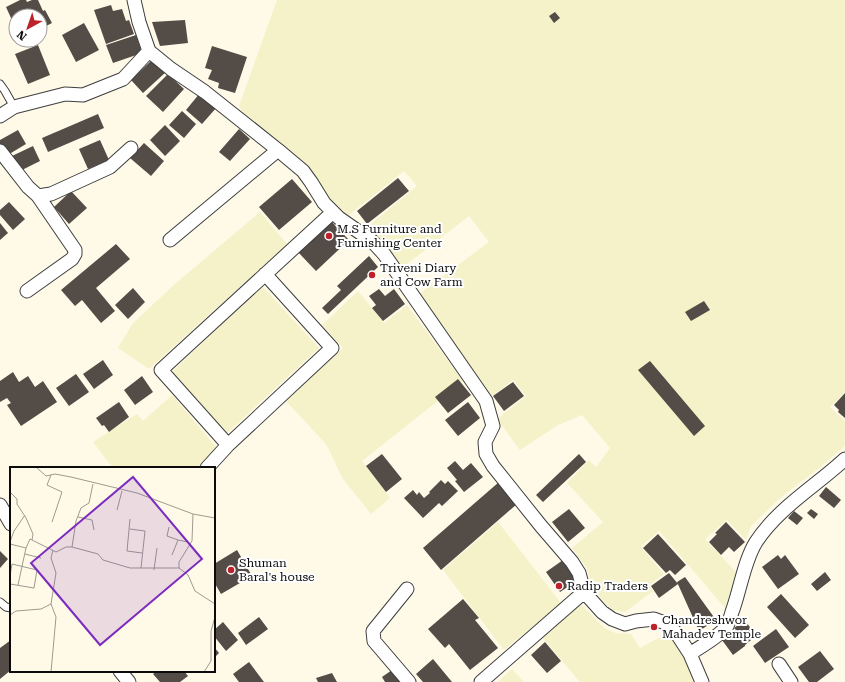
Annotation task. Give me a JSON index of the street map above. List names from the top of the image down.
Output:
{
  "places": [
    "M.S Furniture and Furnishing Center",
    "Triveni Diary and Cow Farm",
    "Shuman Baral's house",
    "Radip Traders",
    "Chandreshwor Mahadev Temple"
  ],
  "north": "bottom left"
}
